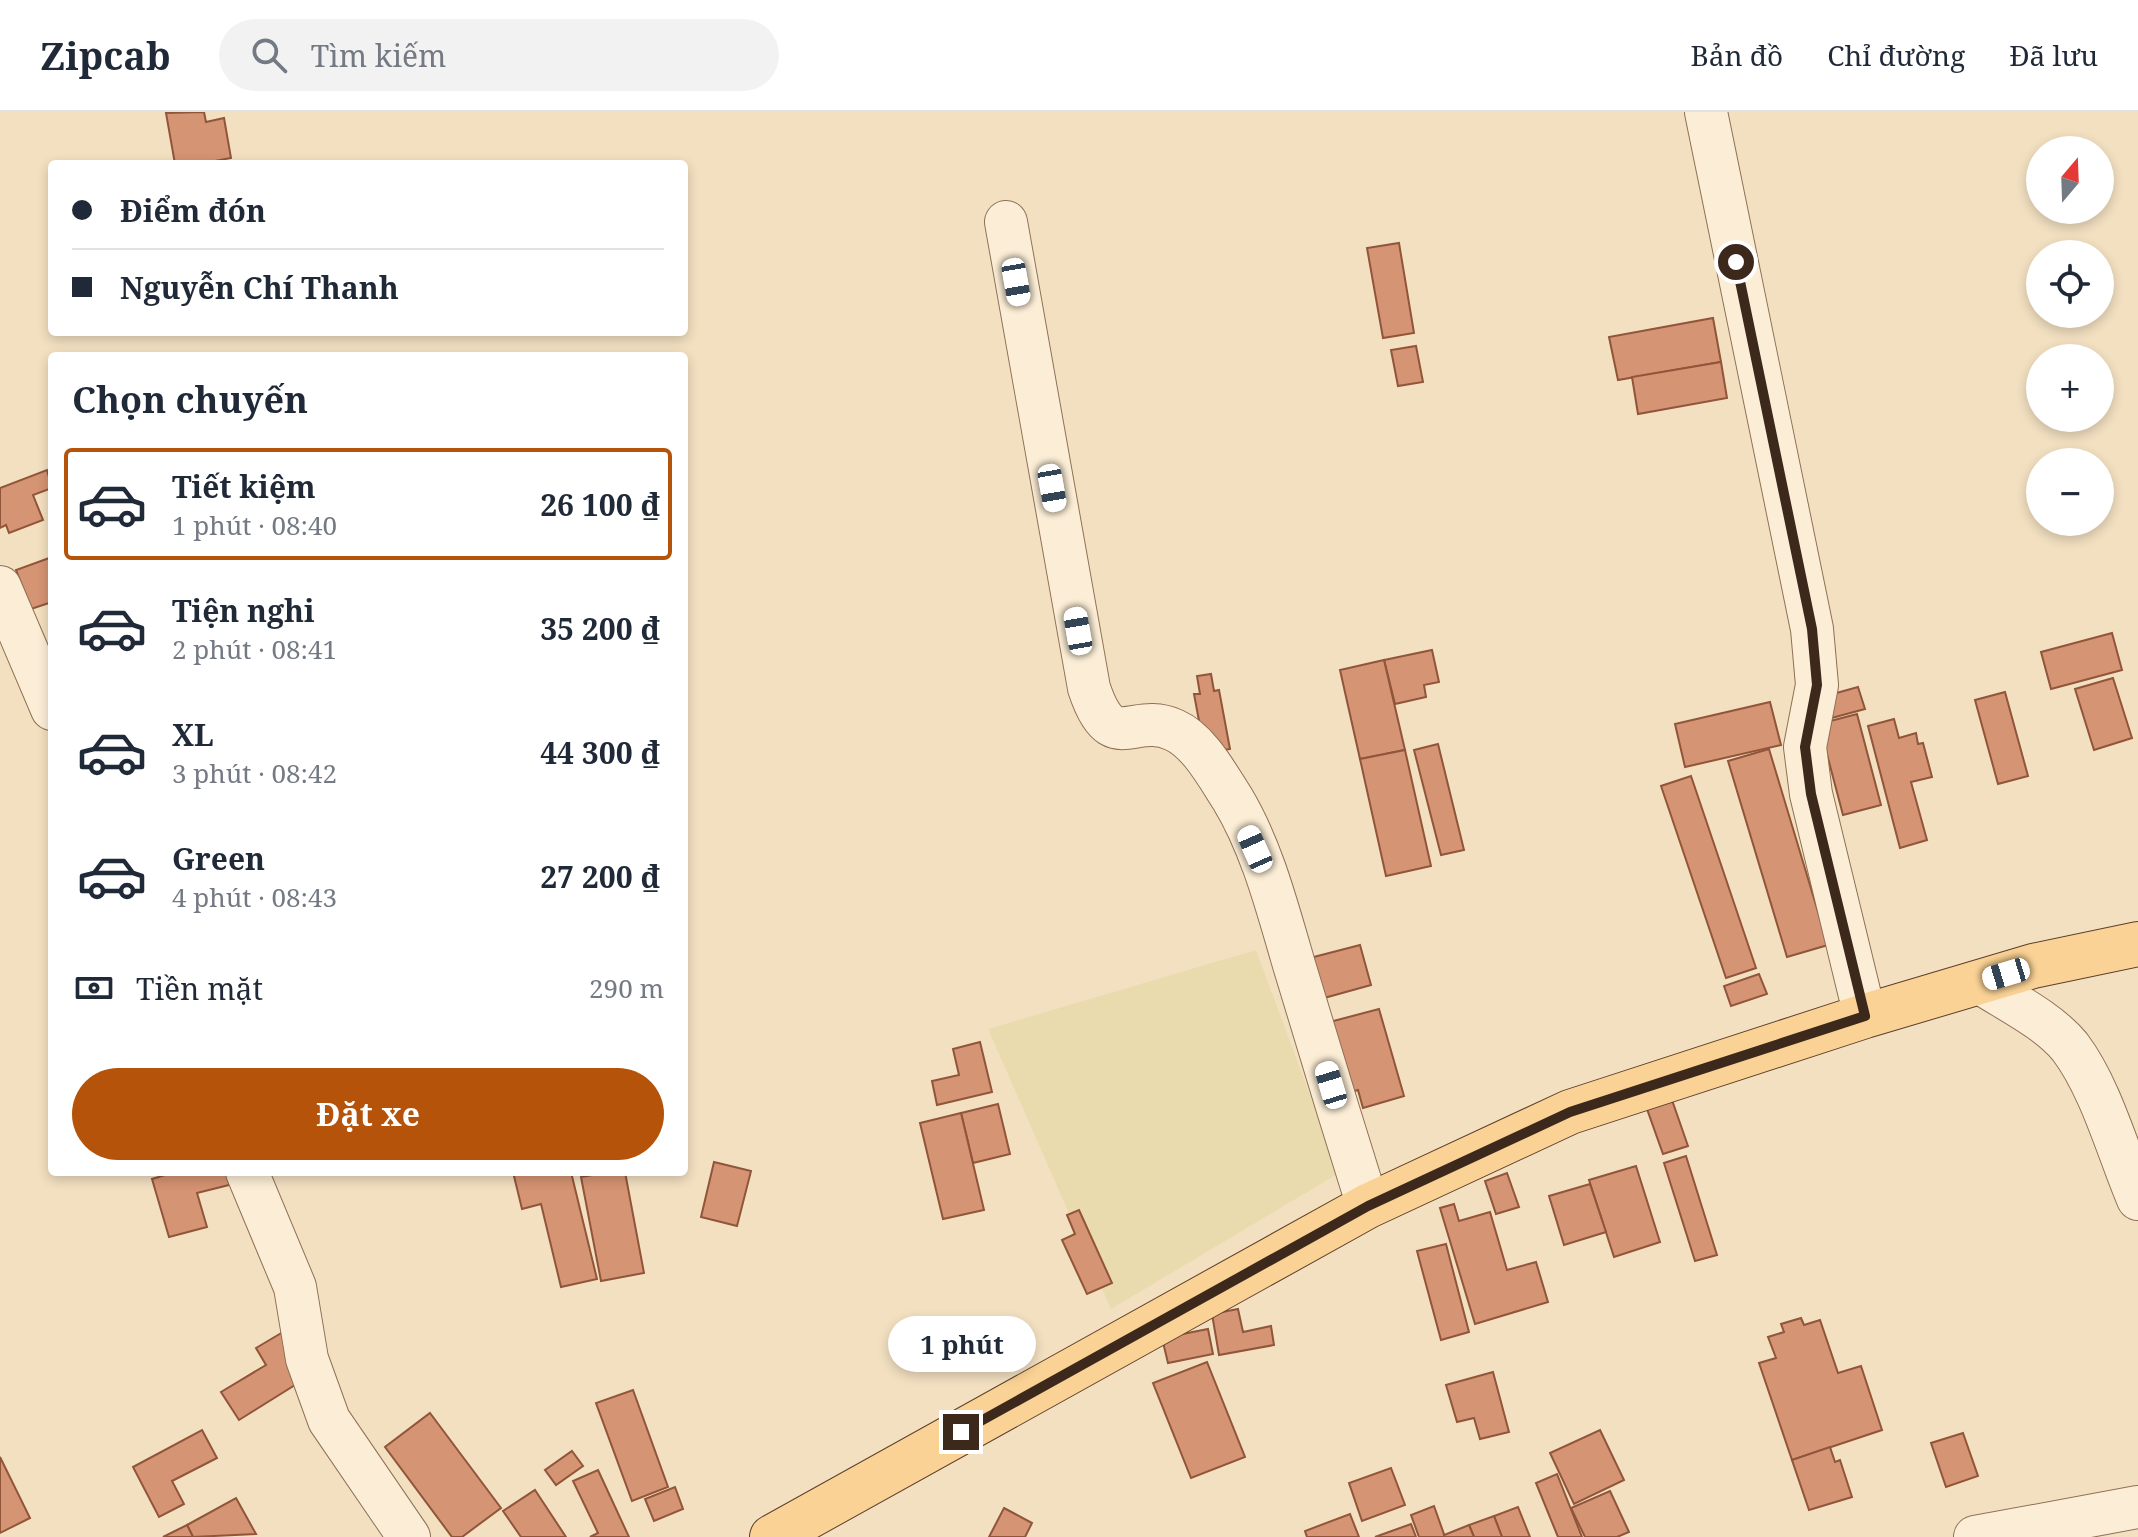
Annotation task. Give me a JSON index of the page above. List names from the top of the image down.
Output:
{
  "north": "top",
  "page": {
    "header": "Zipcab",
    "search": "Tìm kiếm",
    "nav": ["Bản đồ", "Chỉ đường", "Đã lưu"],
    "map_buttons": ["+", "−"],
    "banner": ["Điểm đón", "Nguyễn Chí Thanh"],
    "heading": "Chọn chuyến",
    "list": [
      {
        "name": "Tiết kiệm",
        "note": "1 phút · 08:40",
        "value": "26 100 ₫"
      },
      {
        "name": "Tiện nghi",
        "note": "2 phút · 08:41",
        "value": "35 200 ₫"
      },
      {
        "name": "XL",
        "note": "3 phút · 08:42",
        "value": "44 300 ₫"
      },
      {
        "name": "Green",
        "note": "4 phút · 08:43",
        "value": "27 200 ₫"
      }
    ],
    "pay": ["Tiền mặt", "290 m"],
    "buttons": "Đặt xe",
    "bubble": "1 phút"
  }
}
